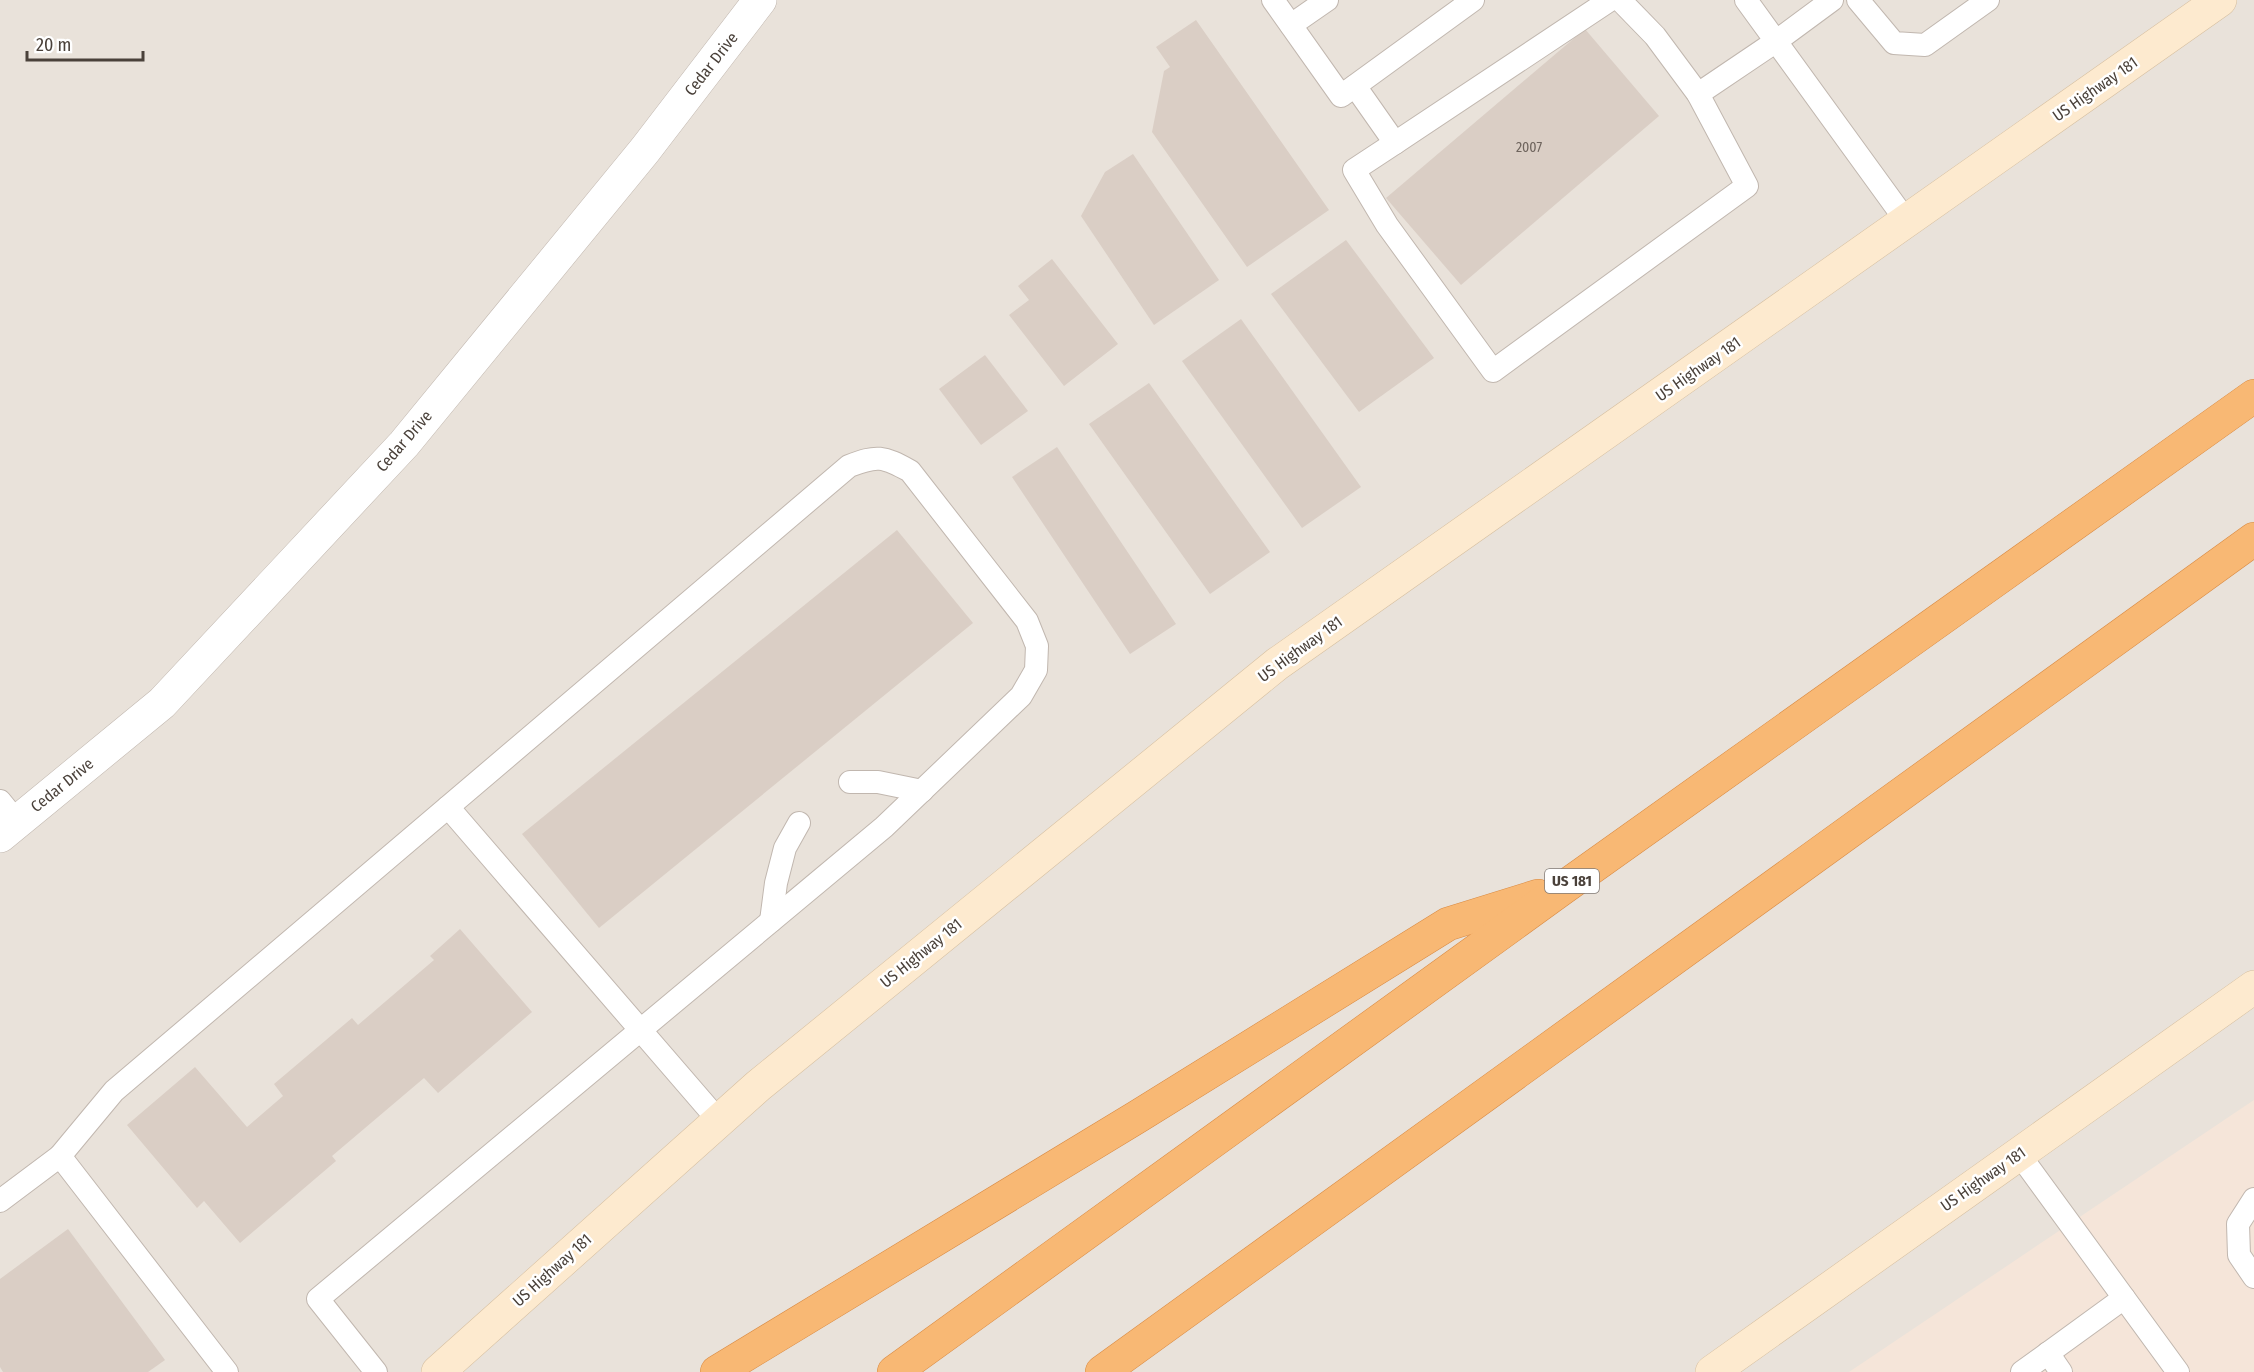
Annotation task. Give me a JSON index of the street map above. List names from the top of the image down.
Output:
{
  "streets": {
    "highway": ["US 181"],
    "main road": ["US Highway 181"],
    "street": ["Cedar Drive"]
  },
  "house_numbers": ["2007"],
  "scale_bar": "20 m"
}
